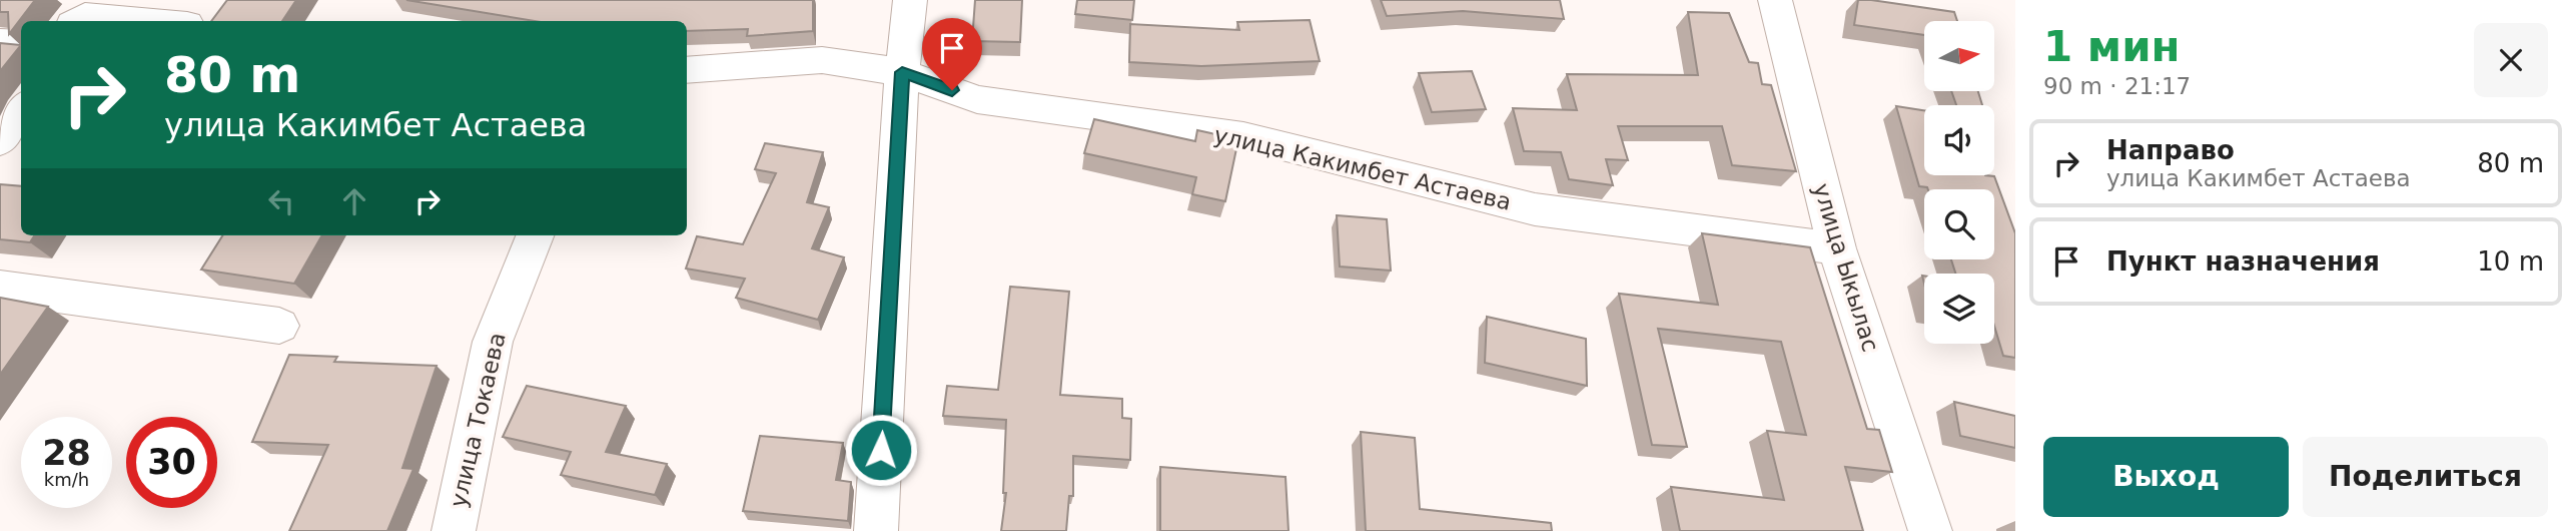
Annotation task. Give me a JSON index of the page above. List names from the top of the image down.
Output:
{
  "streets": {
    "street": ["улица Какимбет Астаева", "улица Ыкылас", "улица Токаева"]
  },
  "crossings": [
    ["улица Какимбет Астаева", "улица Ыкылас"]
  ],
  "north": "right",
  "page": {
    "heading": ["1 мин", "90 m · 21:17"],
    "turn": ["80 m", "улица Какимбет Астаева"],
    "list": [
      {
        "name": "Направо",
        "note": "улица Какимбет Астаева",
        "value": "80 m"
      },
      {
        "name": "Пункт назначения",
        "value": "10 m"
      }
    ],
    "speed": "28 km/h",
    "limit": "30",
    "buttons": ["Выход", "Поделиться"]
  }
}
